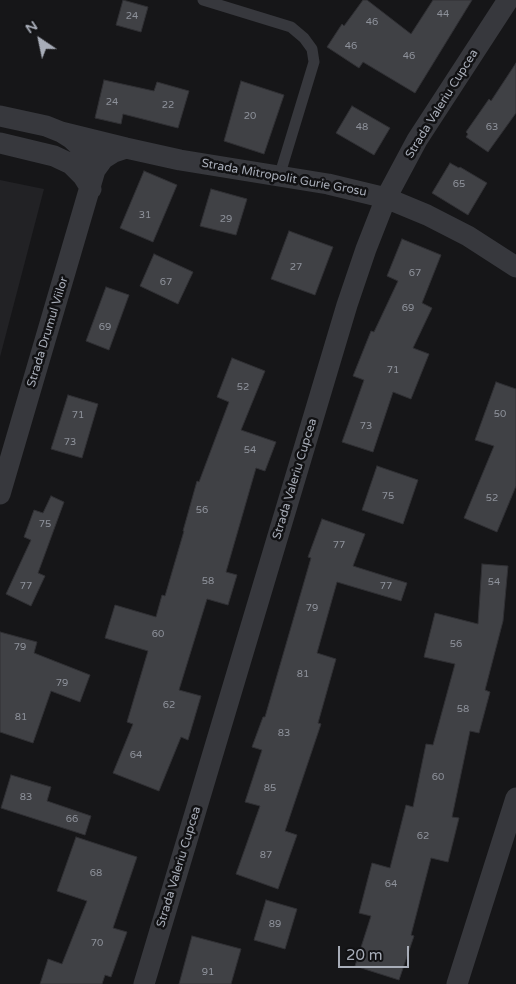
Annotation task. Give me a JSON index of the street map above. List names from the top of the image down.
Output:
{
  "streets": {
    "street": ["Strada Valeriu Cupcea", "Strada Mitropolit Gurie Grosu", "Strada Drumul Viilor"]
  },
  "crossings": [
    ["Strada Valeriu Cupcea", "Strada Mitropolit Gurie Grosu"],
    ["Strada Mitropolit Gurie Grosu", "Strada Drumul Viilor"]
  ],
  "house_numbers": [
    "44",
    "24",
    "46",
    "46",
    "46",
    "24",
    "22",
    "20",
    "48",
    "63",
    "65",
    "31",
    "29",
    "27",
    "67",
    "67",
    "69",
    "69",
    "71",
    "52",
    "50",
    "71",
    "73",
    "73",
    "54",
    "75",
    "52",
    "56",
    "75",
    "77",
    "58",
    "54",
    "77",
    "77",
    "79",
    "60",
    "56",
    "79",
    "81",
    "79",
    "62",
    "58",
    "81",
    "83",
    "64",
    "60",
    "85",
    "83",
    "66",
    "62",
    "87",
    "68",
    "64",
    "89",
    "70",
    "91"
  ],
  "scale_bar": "20 m",
  "north": "top left"
}
